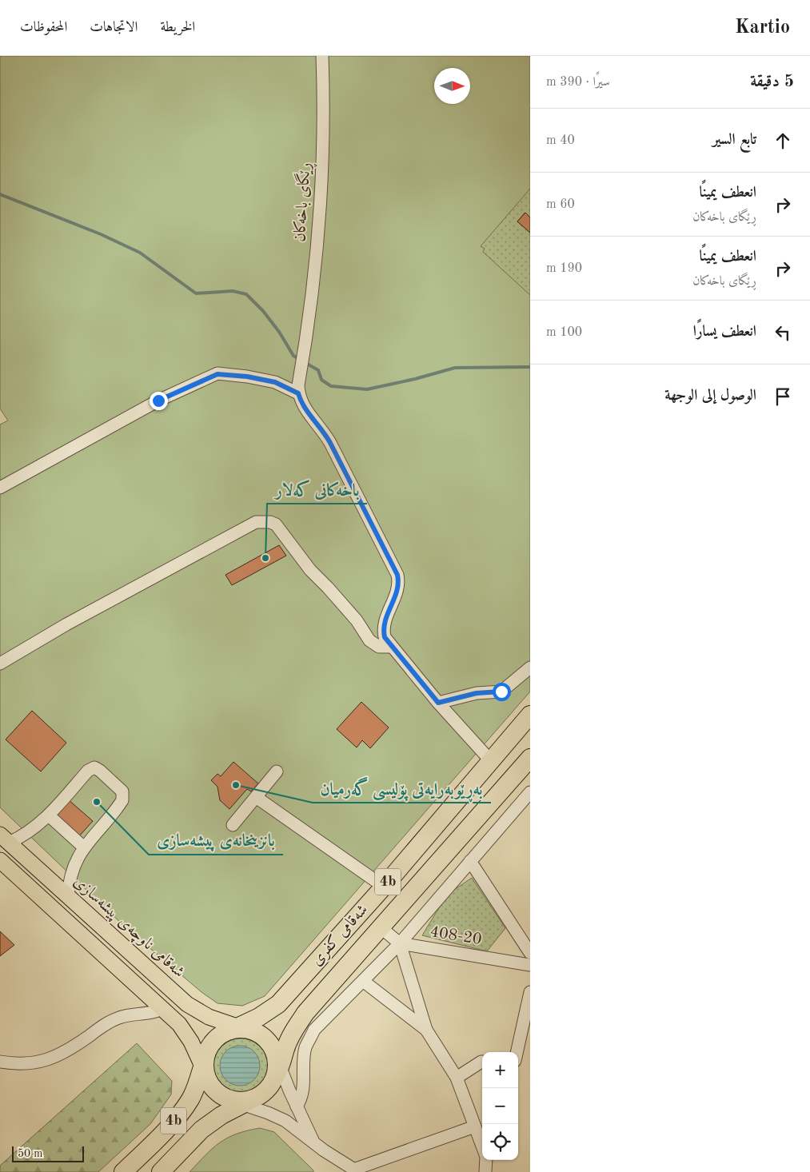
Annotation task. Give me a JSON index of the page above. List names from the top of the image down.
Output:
{
  "streets": {
    "highway": ["4b", "شەقامی کفری"],
    "main road": ["شەقامی ناوچەی پیشەسازی"],
    "street": ["ڕێگای باخەکان", "408-20"]
  },
  "crossings": [
    ["4b", "شەقامی ناوچەی پیشەسازی"],
    ["4b", "شەقامی کفری"],
    ["شەقامی ناوچەی پیشەسازی", "شەقامی کفری"],
    ["شەقامی کفری", "408-20"]
  ],
  "places": ["باخەکانی کەلار", "بەڕێوبەرایەتی پۆلیسی گەرمیان", "بانزینخانەی پیشەسازی"],
  "scale_bar": "50 m",
  "north": "right",
  "page": {
    "header": "Kartio",
    "nav": ["الخريطة", "الاتجاهات", "المحفوظات"],
    "heading": ["5 دقيقة", "سيرًا · 390 m"],
    "list": [
      ["تابع السير", "40 m"],
      ["انعطف يمينًا", "ڕێگای باخەکان", "60 m"],
      ["انعطف يمينًا", "ڕێگای باخەکان", "190 m"],
      ["انعطف يسارًا", "100 m"],
      "الوصول إلى الوجهة"
    ],
    "map_buttons": ["+", "−"],
    "scale": "50 m"
  }
}
